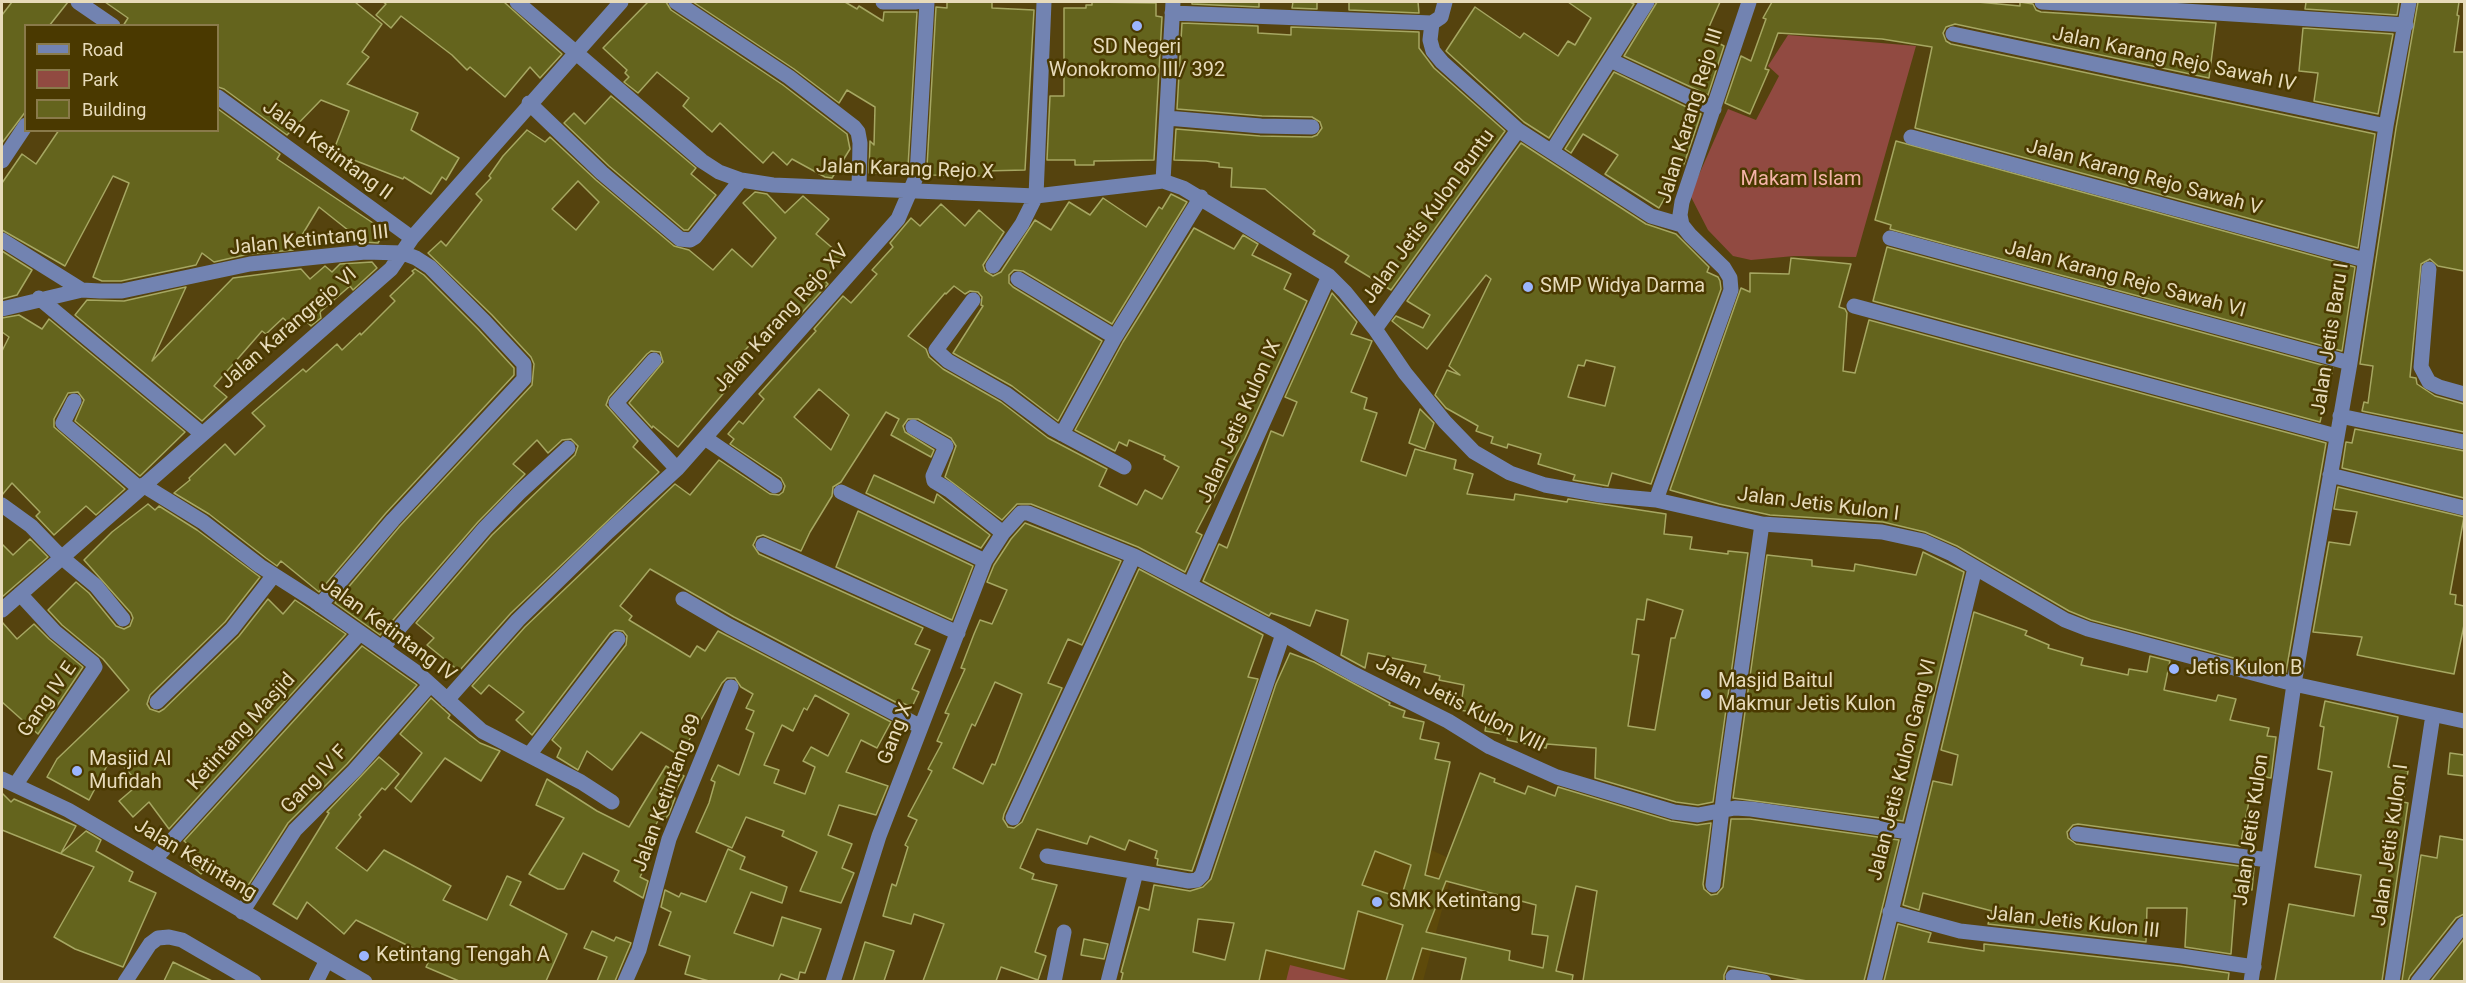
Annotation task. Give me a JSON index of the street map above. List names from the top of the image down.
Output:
{
  "streets": {
    "street": [
      "Jalan Karang Rejo Sawah IV",
      "Jalan Karang Rejo III",
      "Jalan Ketintang II",
      "Jalan Karang Rejo X",
      "Jalan Karang Rejo Sawah V",
      "Jalan Jetis Kulon Buntu",
      "Jalan Ketintang III",
      "Jalan Karang Rejo Sawah VI",
      "Jalan Karang Rejo XV",
      "Jalan Karangrejo VI",
      "Jalan Jetis Baru I",
      "Jalan Jetis Kulon IX",
      "Jalan Jetis Kulon I",
      "Jalan Ketintang IV",
      "Gang IV E",
      "Jalan Jetis Kulon VIII",
      "Ketintang Masjid",
      "Gang X",
      "Jalan Jetis Kulon Gang VI",
      "Gang IV F",
      "Jalan Ketintang 89",
      "Jalan Jetis Kulon",
      "Jalan Ketintang",
      "Jalan Jetis Kulon III"
    ]
  },
  "crossings": [
    ["Jalan Karang Rejo Sawah IV", "Jalan Jetis Baru I"],
    ["Jalan Karang Rejo III", "Jalan Jetis Kulon I"],
    ["Jalan Ketintang II", "Jalan Karangrejo VI"],
    ["Jalan Karang Rejo X", "Jalan Karang Rejo XV"],
    ["Jalan Karang Rejo X", "Jalan Karangrejo VI"],
    ["Jalan Karang Rejo X", "Jalan Jetis Kulon IX"],
    ["Jalan Karang Rejo X", "Jalan Jetis Kulon I"],
    ["Jalan Karang Rejo Sawah V", "Jalan Jetis Baru I"],
    ["Jalan Jetis Kulon Buntu", "Jalan Jetis Kulon I"],
    ["Jalan Ketintang III", "Jalan Karangrejo VI"],
    ["Jalan Ketintang III", "Jalan Ketintang IV"],
    ["Jalan Karang Rejo Sawah VI", "Jalan Jetis Baru I"],
    ["Jalan Karang Rejo XV", "Jalan Ketintang IV"],
    ["Jalan Karangrejo VI", "Jalan Ketintang IV"],
    ["Jalan Karangrejo VI", "Gang IV E"],
    ["Jalan Jetis Baru I", "Jalan Jetis Kulon I"],
    ["Jalan Jetis Baru I", "Jalan Jetis Kulon"],
    ["Jalan Jetis Kulon IX", "Jalan Jetis Kulon I"],
    ["Jalan Jetis Kulon IX", "Jalan Jetis Kulon VIII"],
    ["Jalan Jetis Kulon I", "Jalan Jetis Kulon Gang VI"],
    ["Jalan Jetis Kulon I", "Jalan Jetis Kulon"],
    ["Jalan Ketintang IV", "Ketintang Masjid"],
    ["Jalan Ketintang IV", "Gang IV F"],
    ["Gang IV E", "Jalan Ketintang"],
    ["Jalan Jetis Kulon VIII", "Gang X"],
    ["Jalan Jetis Kulon VIII", "Jalan Jetis Kulon Gang VI"],
    ["Ketintang Masjid", "Jalan Ketintang"],
    ["Jalan Jetis Kulon Gang VI", "Jalan Jetis Kulon III"],
    ["Gang IV F", "Jalan Ketintang"],
    ["Jalan Jetis Kulon", "Jalan Jetis Kulon III"]
  ],
  "parks": ["Makam Islam"],
  "places": [
    "SD Negeri Wonokromo III/ 392",
    "SMP Widya Darma",
    "Jetis Kulon B",
    "Masjid Baitul Makmur Jetis Kulon",
    "Masjid Al Mufidah",
    "SMK Ketintang",
    "Ketintang Tengah A"
  ],
  "legend": ["Road", "Park", "Building"]
}
